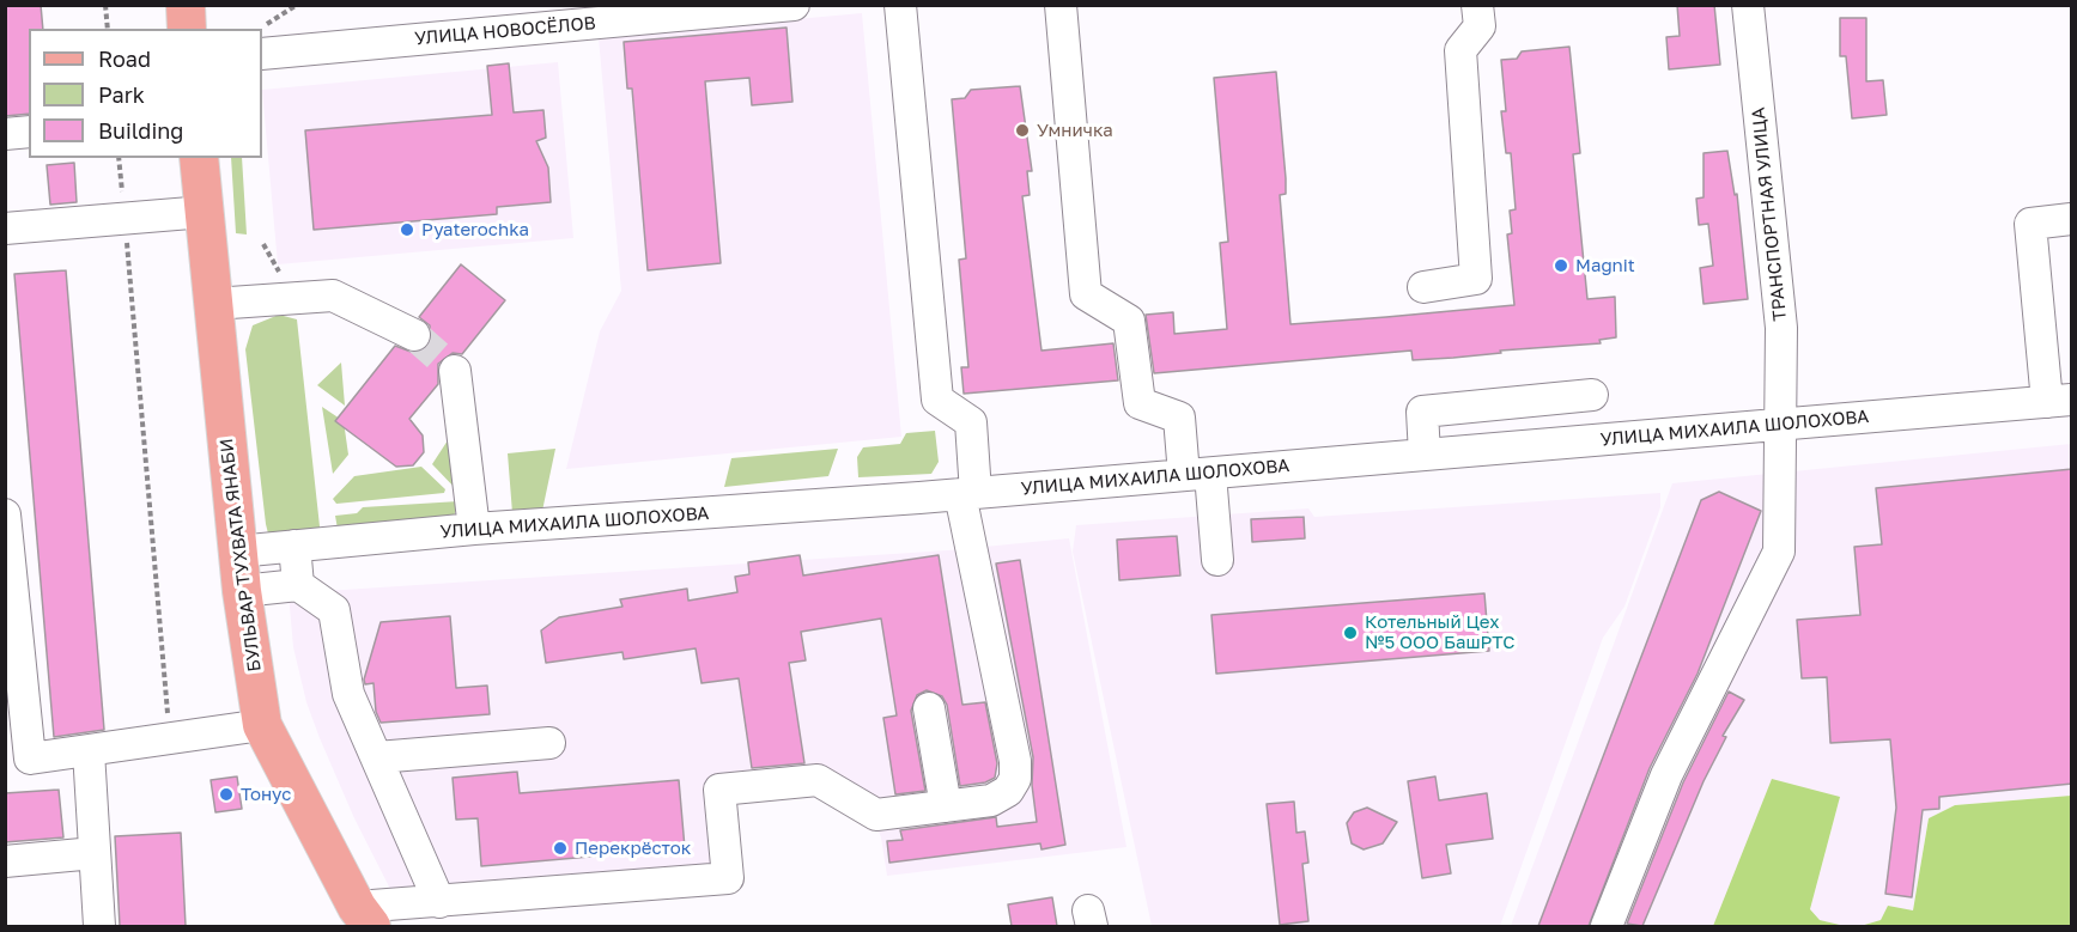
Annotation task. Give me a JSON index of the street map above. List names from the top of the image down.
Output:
{
  "streets": {
    "main road": ["БУЛЬВАР ТУХВАТА ЯНАБИ"],
    "street": ["УЛИЦА НОВОСЁЛОВ", "ТРАНСПОРТНАЯ УЛИЦА", "УЛИЦА МИХАИЛА ШОЛОХОВА"]
  },
  "crossings": [
    ["ТРАНСПОРТНАЯ УЛИЦА", "УЛИЦА МИХАИЛА ШОЛОХОВА"],
    ["УЛИЦА МИХАИЛА ШОЛОХОВА", "БУЛЬВАР ТУХВАТА ЯНАБИ"]
  ],
  "places": [
    "Умничка",
    "Pyaterochka",
    "Magnit",
    "Котельный Цех №5 ООО БашРТС",
    "Тонус",
    "Перекрёсток"
  ],
  "legend": ["Road", "Park", "Building"]
}
